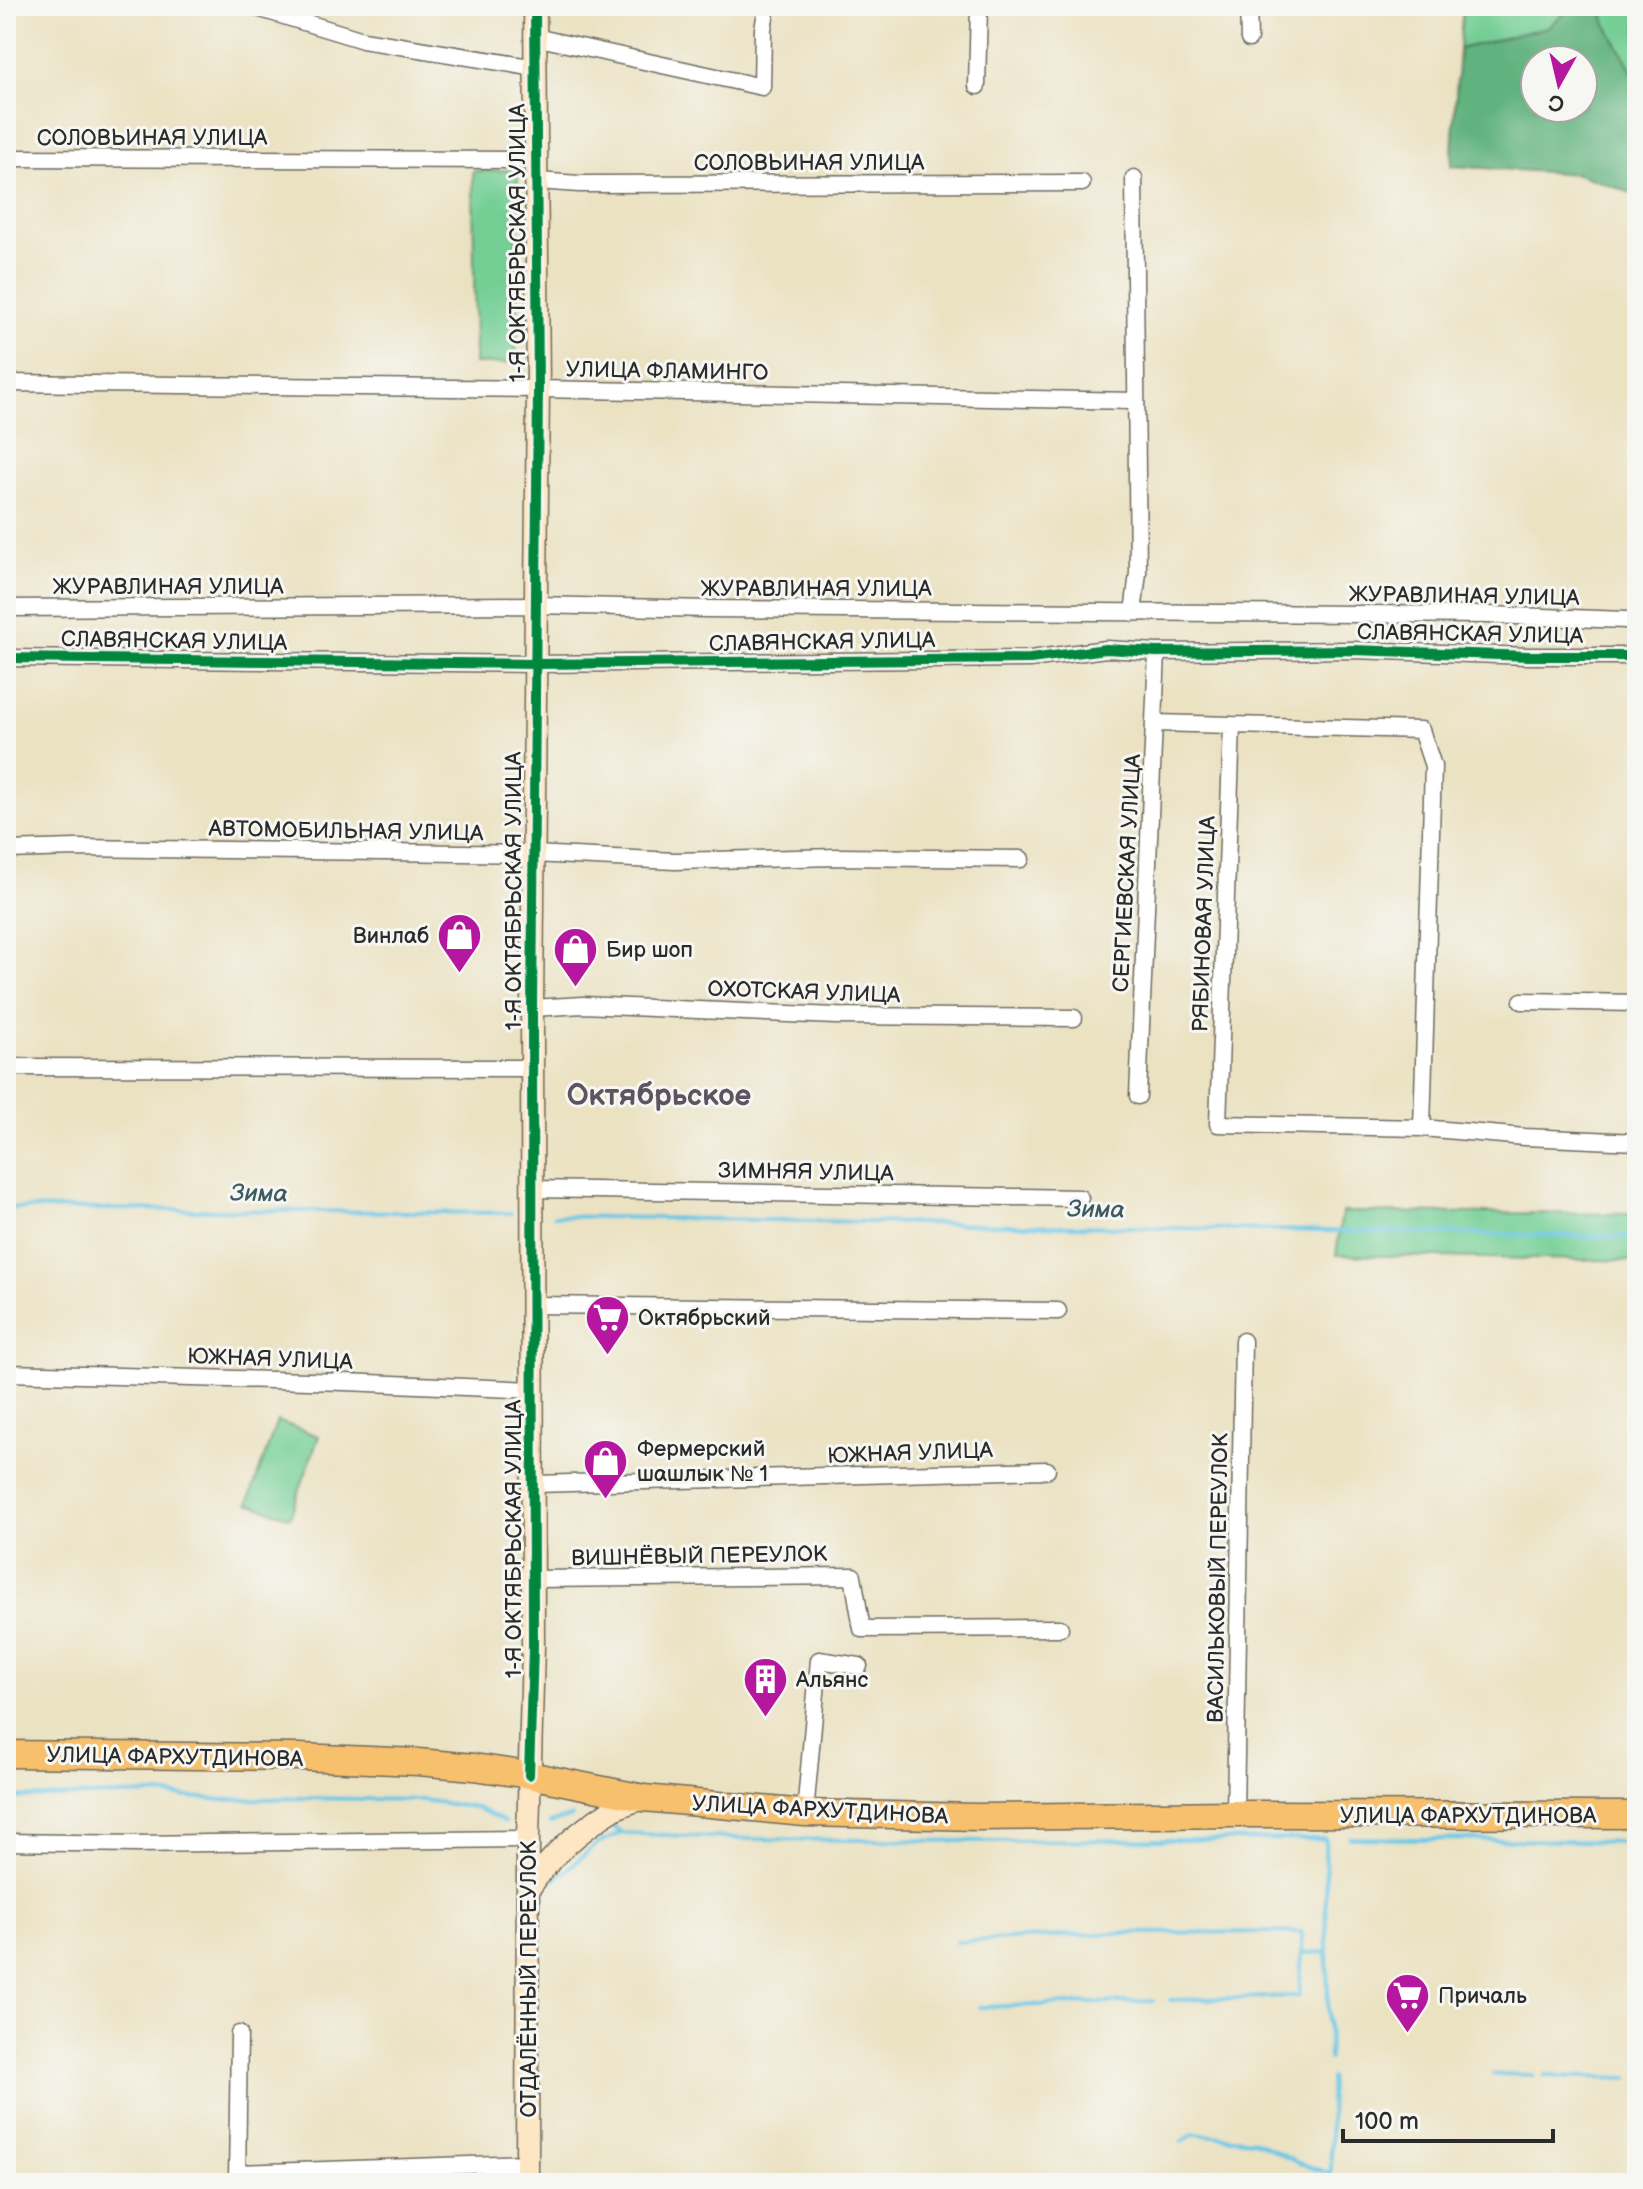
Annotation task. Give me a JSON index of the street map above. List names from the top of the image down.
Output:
{
  "streets": {
    "main road": ["УЛИЦА ФАРХУТДИНОВА"],
    "street": [
      "СОЛОВЬИНАЯ УЛИЦА",
      "1-Я ОКТЯБРЬСКАЯ УЛИЦА",
      "УЛИЦА ФЛАМИНГО",
      "ЖУРАВЛИНАЯ УЛИЦА",
      "СЛАВЯНСКАЯ УЛИЦА",
      "АВТОМОБИЛЬНАЯ УЛИЦА",
      "СЕРГИЕВСКАЯ УЛИЦА",
      "РЯБИНОВАЯ УЛИЦА",
      "ОХОТСКАЯ УЛИЦА",
      "ЗИМНЯЯ УЛИЦА",
      "ЮЖНАЯ УЛИЦА",
      "ВИШНЁВЫЙ ПЕРЕУЛОК",
      "ВАСИЛЬКОВЫЙ ПЕРЕУЛОК",
      "ОТДАЛЁННЫЙ ПЕРЕУЛОК"
    ]
  },
  "crossings": [
    ["СОЛОВЬИНАЯ УЛИЦА", "1-Я ОКТЯБРЬСКАЯ УЛИЦА"],
    ["1-Я ОКТЯБРЬСКАЯ УЛИЦА", "УЛИЦА ФЛАМИНГО"],
    ["1-Я ОКТЯБРЬСКАЯ УЛИЦА", "ЖУРАВЛИНАЯ УЛИЦА"],
    ["1-Я ОКТЯБРЬСКАЯ УЛИЦА", "СЛАВЯНСКАЯ УЛИЦА"],
    ["1-Я ОКТЯБРЬСКАЯ УЛИЦА", "АВТОМОБИЛЬНАЯ УЛИЦА"],
    ["1-Я ОКТЯБРЬСКАЯ УЛИЦА", "ОХОТСКАЯ УЛИЦА"],
    ["1-Я ОКТЯБРЬСКАЯ УЛИЦА", "ЗИМНЯЯ УЛИЦА"],
    ["1-Я ОКТЯБРЬСКАЯ УЛИЦА", "ЮЖНАЯ УЛИЦА"],
    ["1-Я ОКТЯБРЬСКАЯ УЛИЦА", "ВИШНЁВЫЙ ПЕРЕУЛОК"],
    ["1-Я ОКТЯБРЬСКАЯ УЛИЦА", "УЛИЦА ФАРХУТДИНОВА"],
    ["1-Я ОКТЯБРЬСКАЯ УЛИЦА", "ОТДАЛЁННЫЙ ПЕРЕУЛОК"],
    ["СЛАВЯНСКАЯ УЛИЦА", "СЕРГИЕВСКАЯ УЛИЦА"],
    ["ВАСИЛЬКОВЫЙ ПЕРЕУЛОК", "УЛИЦА ФАРХУТДИНОВА"],
    ["УЛИЦА ФАРХУТДИНОВА", "ОТДАЛЁННЫЙ ПЕРЕУЛОК"]
  ],
  "districts": ["Октябрьское"],
  "water": ["Зима"],
  "places": {
    "shop": ["Винлаб", "Бир шоп", "Фермерский шашлык № 1"],
    "supermarket": ["Октябрьский", "Причаль"],
    "building": ["Альянс"]
  },
  "scale_bar": "100 m",
  "north": "bottom"
}
